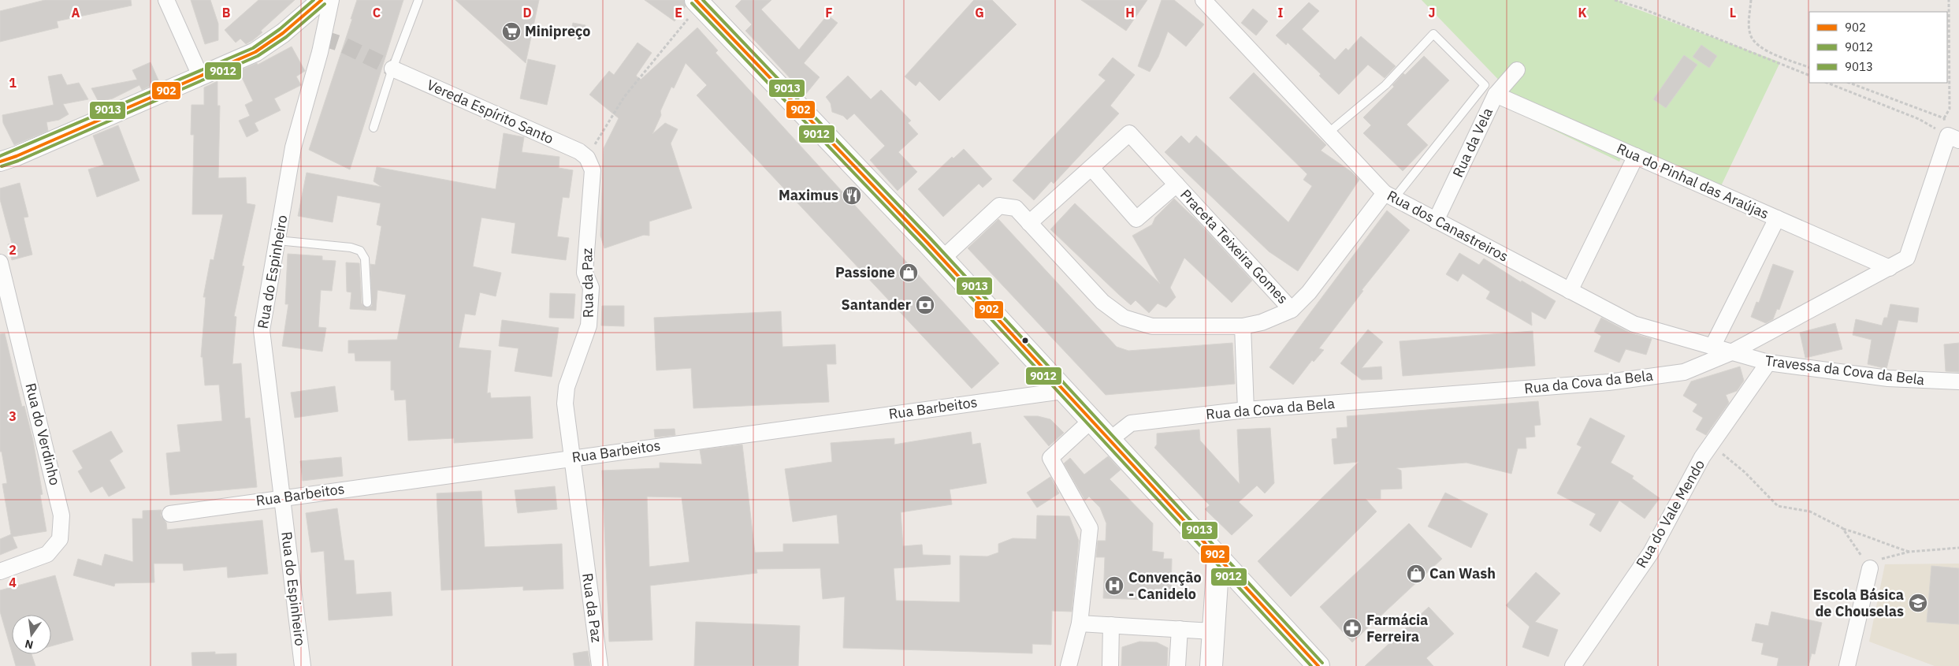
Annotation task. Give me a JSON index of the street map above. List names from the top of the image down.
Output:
{
  "streets": {
    "street": [
      "Vereda Espírito Santo",
      "Rua da Vela",
      "Rua do Pinhal das Araújas",
      "Rua dos Canastreiros",
      "Praceta Teixeira Gomes",
      "Rua do Espinheiro",
      "Rua da Paz",
      "Travessa da Cova da Bela",
      "Rua da Cova da Bela",
      "Rua Barbeitos",
      "Rua do Verdinho",
      "Rua do Vale Mendo"
    ]
  },
  "crossings": [
    ["Vereda Espírito Santo", "Rua da Paz"],
    ["Rua da Vela", "Rua do Pinhal das Araújas"],
    ["Rua da Vela", "Rua dos Canastreiros"],
    ["Rua do Pinhal das Araújas", "Rua da Cova da Bela"],
    ["Rua dos Canastreiros", "Travessa da Cova da Bela"],
    ["Rua dos Canastreiros", "Rua da Cova da Bela"],
    ["Rua do Espinheiro", "Rua Barbeitos"],
    ["Rua da Paz", "Rua Barbeitos"],
    ["Travessa da Cova da Bela", "Rua da Cova da Bela"],
    ["Travessa da Cova da Bela", "Rua do Vale Mendo"]
  ],
  "places": {
    "supermarket": ["Minipreço"],
    "restaurant": ["Maximus"],
    "shop": ["Passione", "Can Wash"],
    "bank": ["Santander"],
    "hospital": ["Convenção - Canidelo"],
    "school or university": ["Escola Básica de Chouselas"],
    "pharmacy": ["Farmácia Ferreira"]
  },
  "lines": ["transit line 902", "transit line 9013", "transit line 9012"],
  "legend": ["902", "9012", "9013"],
  "north": "bottom",
  "grid": {
    "columns": [
      "A",
      "B",
      "C",
      "D",
      "E",
      "F",
      "G",
      "H",
      "I",
      "J",
      "K",
      "L"
    ],
    "rows": [
      "1",
      "2",
      "3",
      "4"
    ]
  }
}
